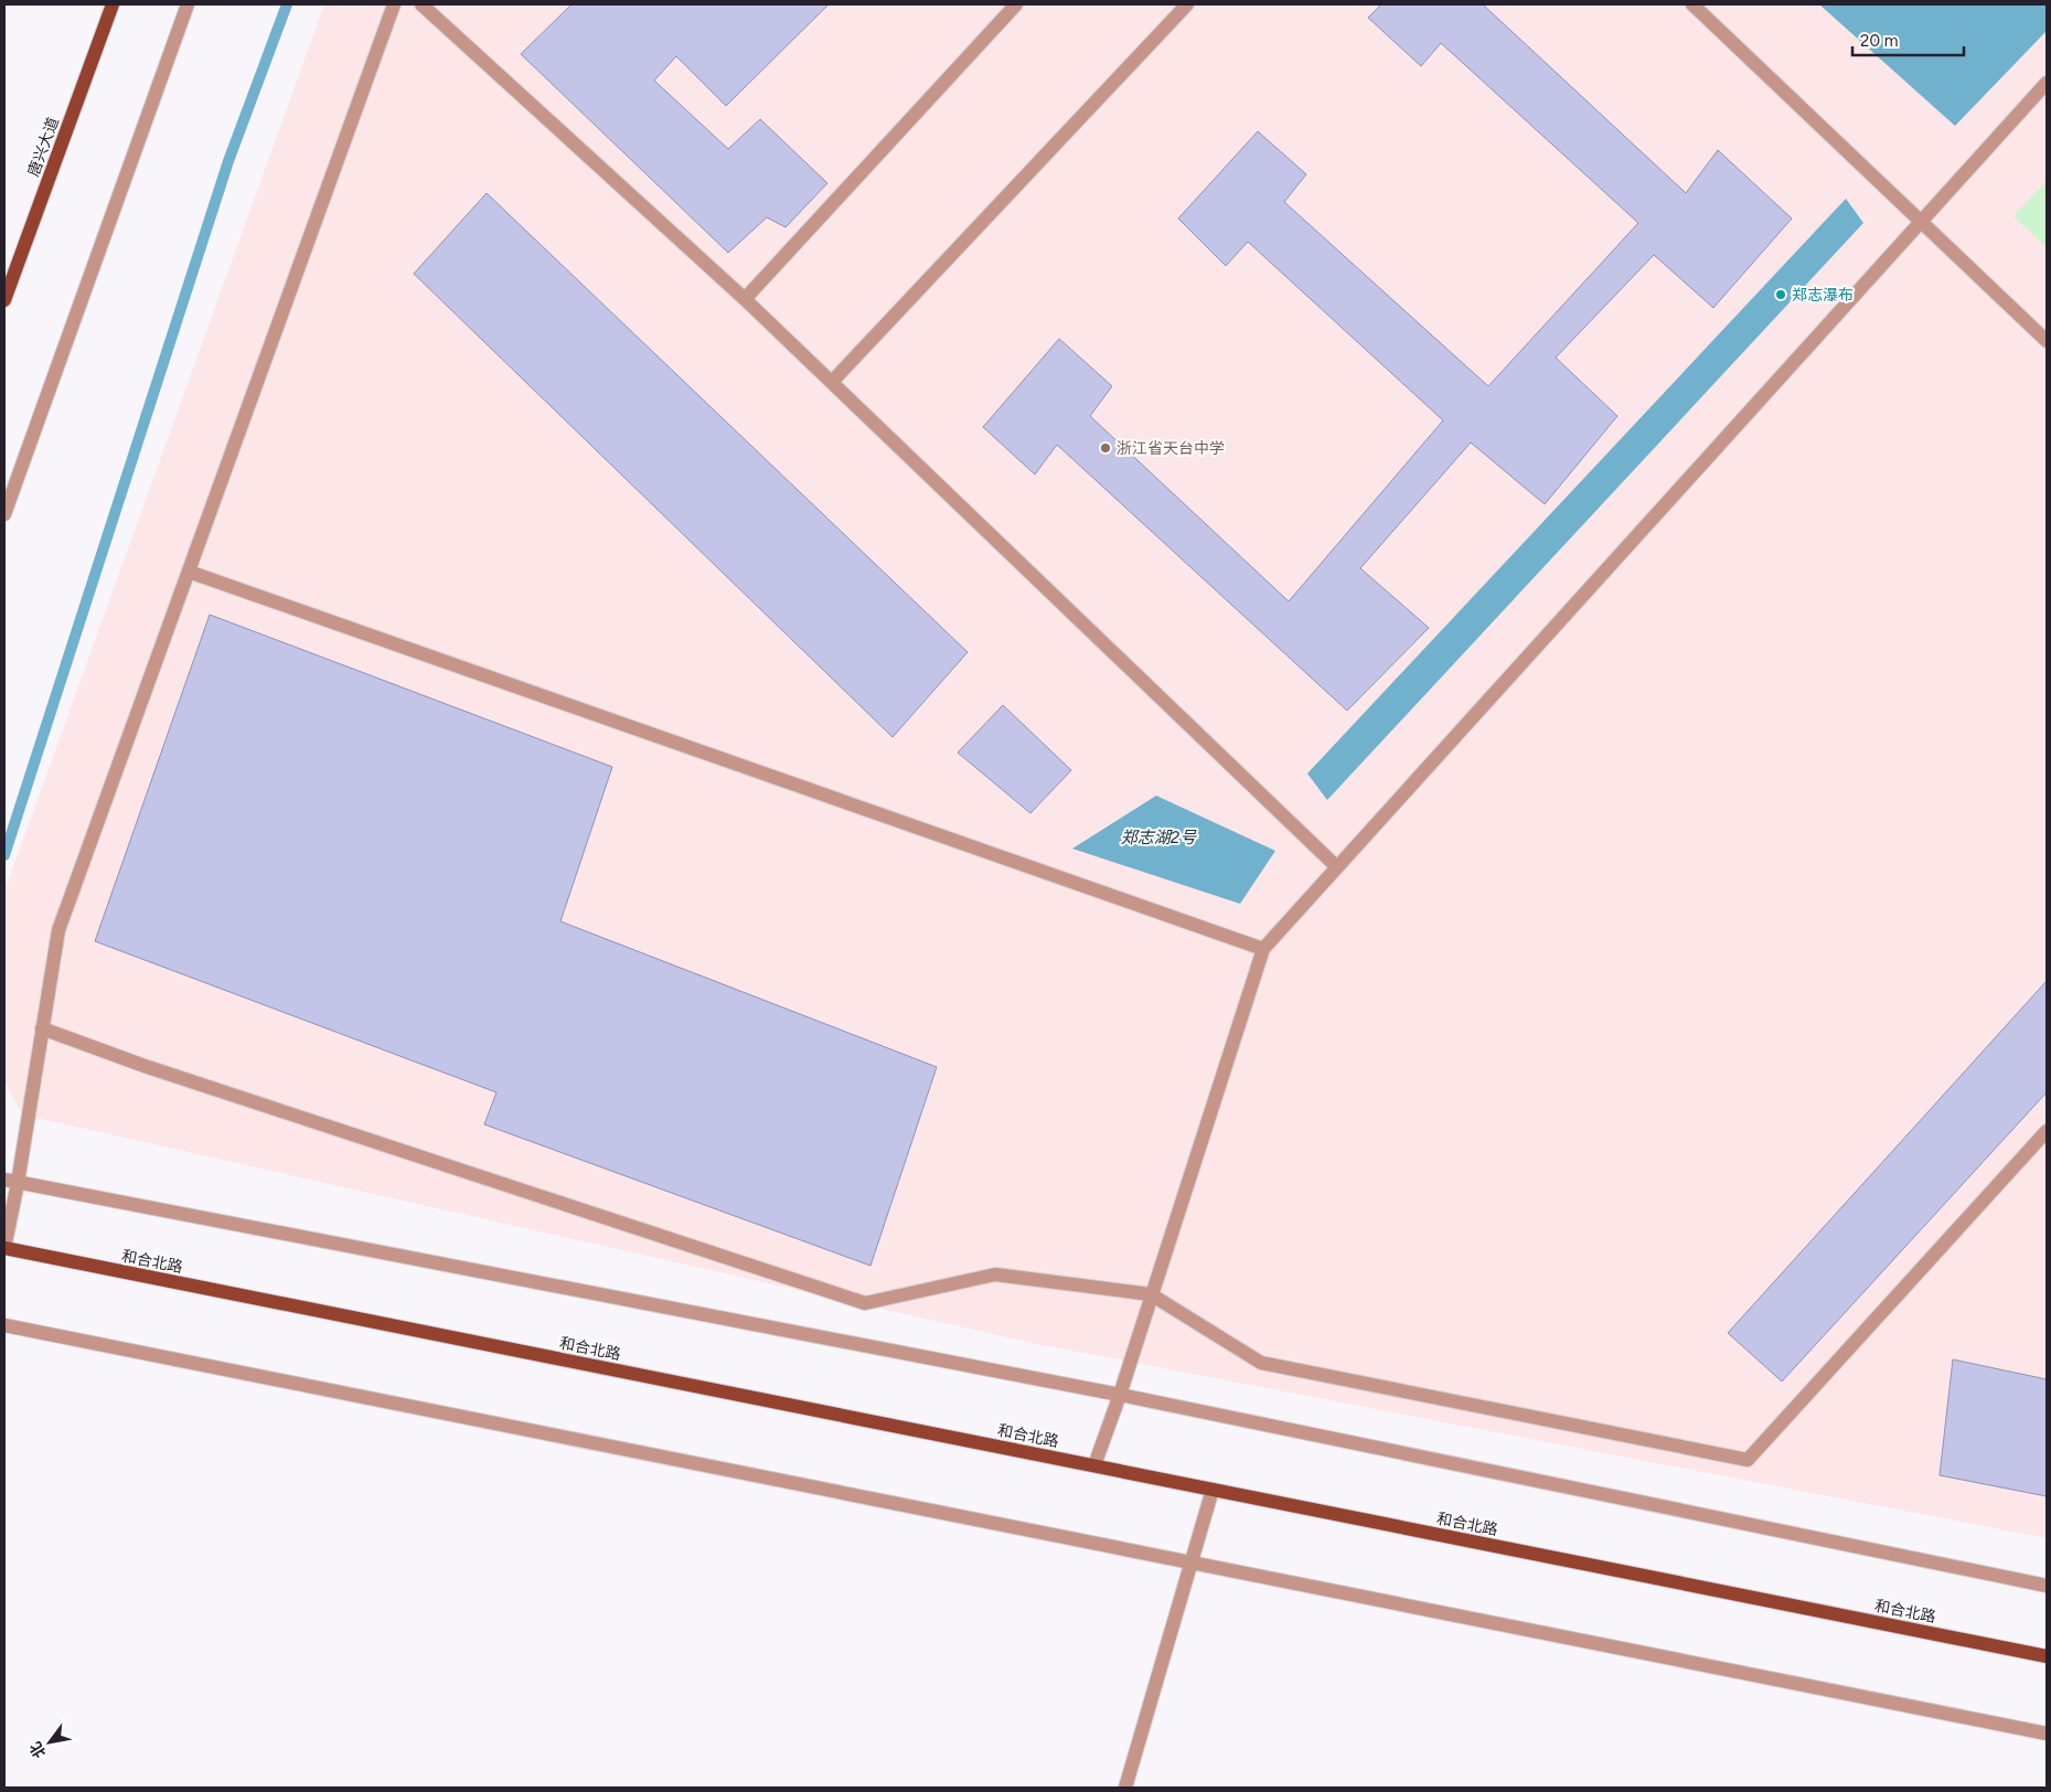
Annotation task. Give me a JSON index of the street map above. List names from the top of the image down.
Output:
{
  "streets": {
    "main road": ["唐兴大道", "和合北路"]
  },
  "water": ["郑志湖2号"],
  "places": ["郑志瀑布", "浙江省天台中学"],
  "scale_bar": "20 m",
  "north": "bottom left"
}
